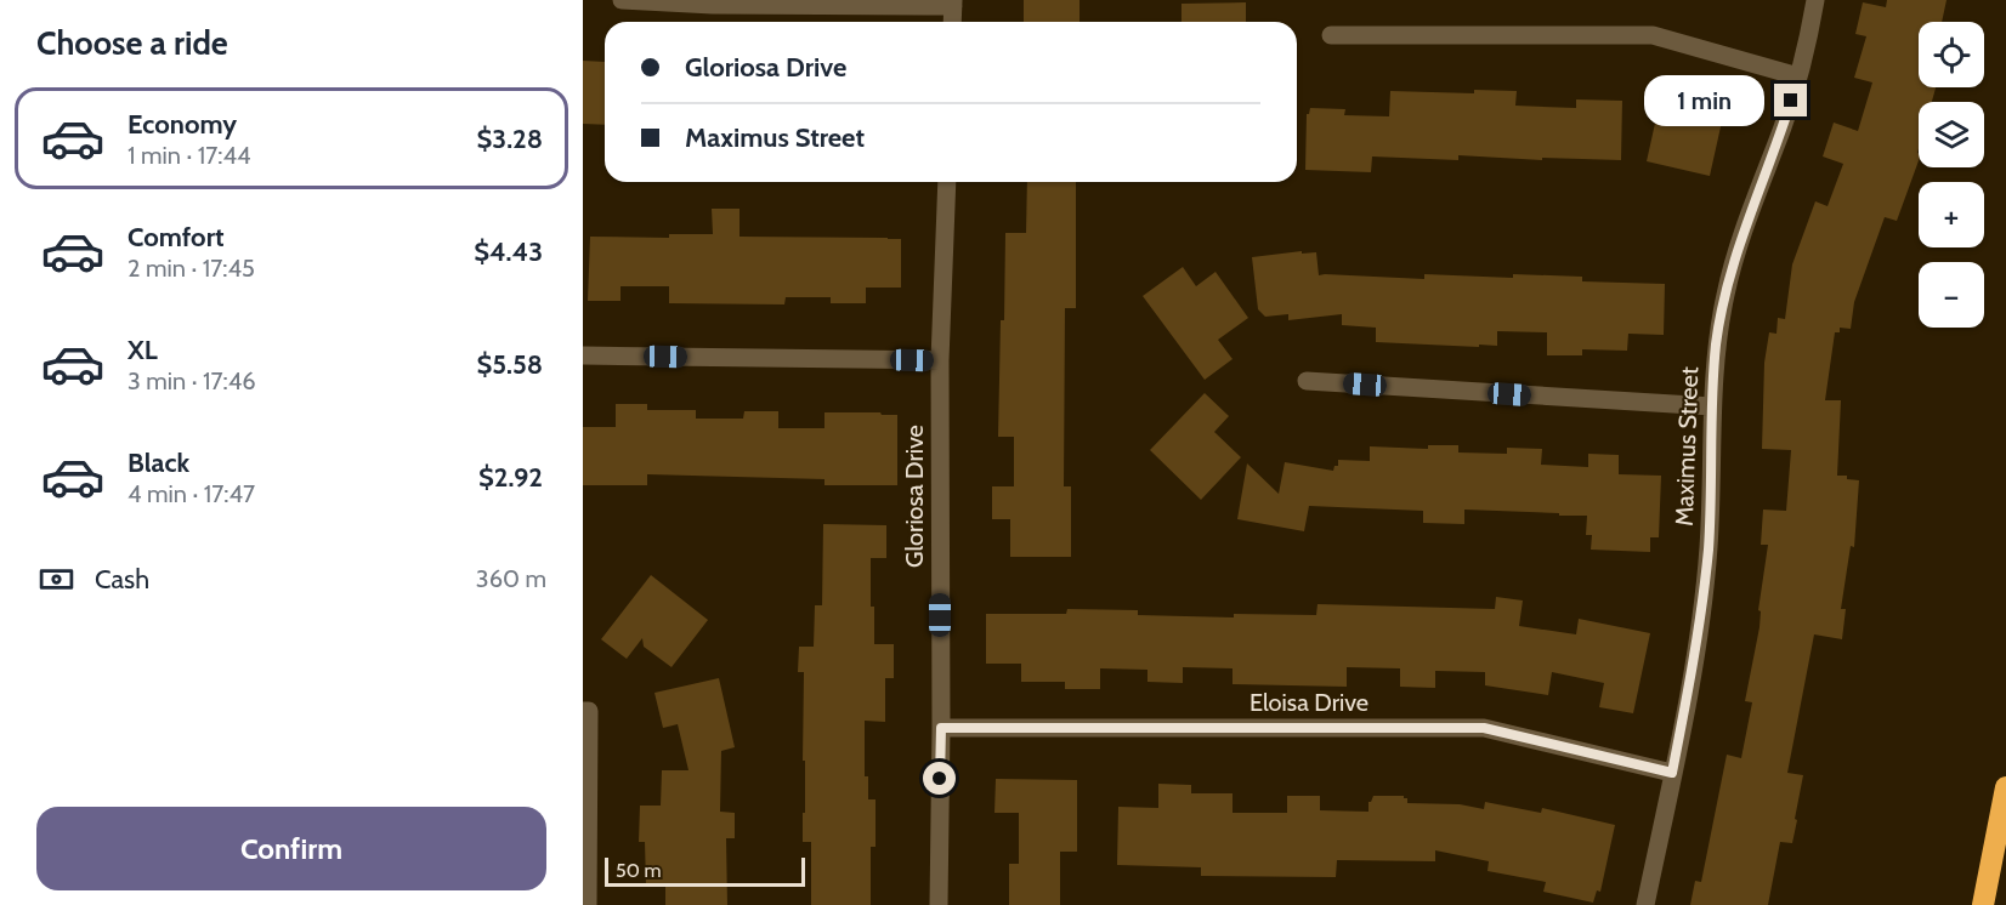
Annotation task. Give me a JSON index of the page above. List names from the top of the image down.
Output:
{
  "streets": {
    "street": ["Maximus Street", "Gloriosa Drive", "Eloisa Drive"]
  },
  "crossings": [
    ["Maximus Street", "Eloisa Drive"],
    ["Gloriosa Drive", "Eloisa Drive"]
  ],
  "scale_bar": "50 m",
  "page": {
    "heading": "Choose a ride",
    "map_buttons": ["+", "−"],
    "banner": ["Gloriosa Drive", "Maximus Street"],
    "bubble": "1 min",
    "list": [
      {
        "name": "Economy",
        "note": "1 min · 17:44",
        "value": "$3.28"
      },
      {
        "name": "Comfort",
        "note": "2 min · 17:45",
        "value": "$4.43"
      },
      {
        "name": "XL",
        "note": "3 min · 17:46",
        "value": "$5.58"
      },
      {
        "name": "Black",
        "note": "4 min · 17:47",
        "value": "$2.92"
      }
    ],
    "pay": ["Cash", "360 m"],
    "buttons": "Confirm",
    "scale": "50 m"
  }
}
